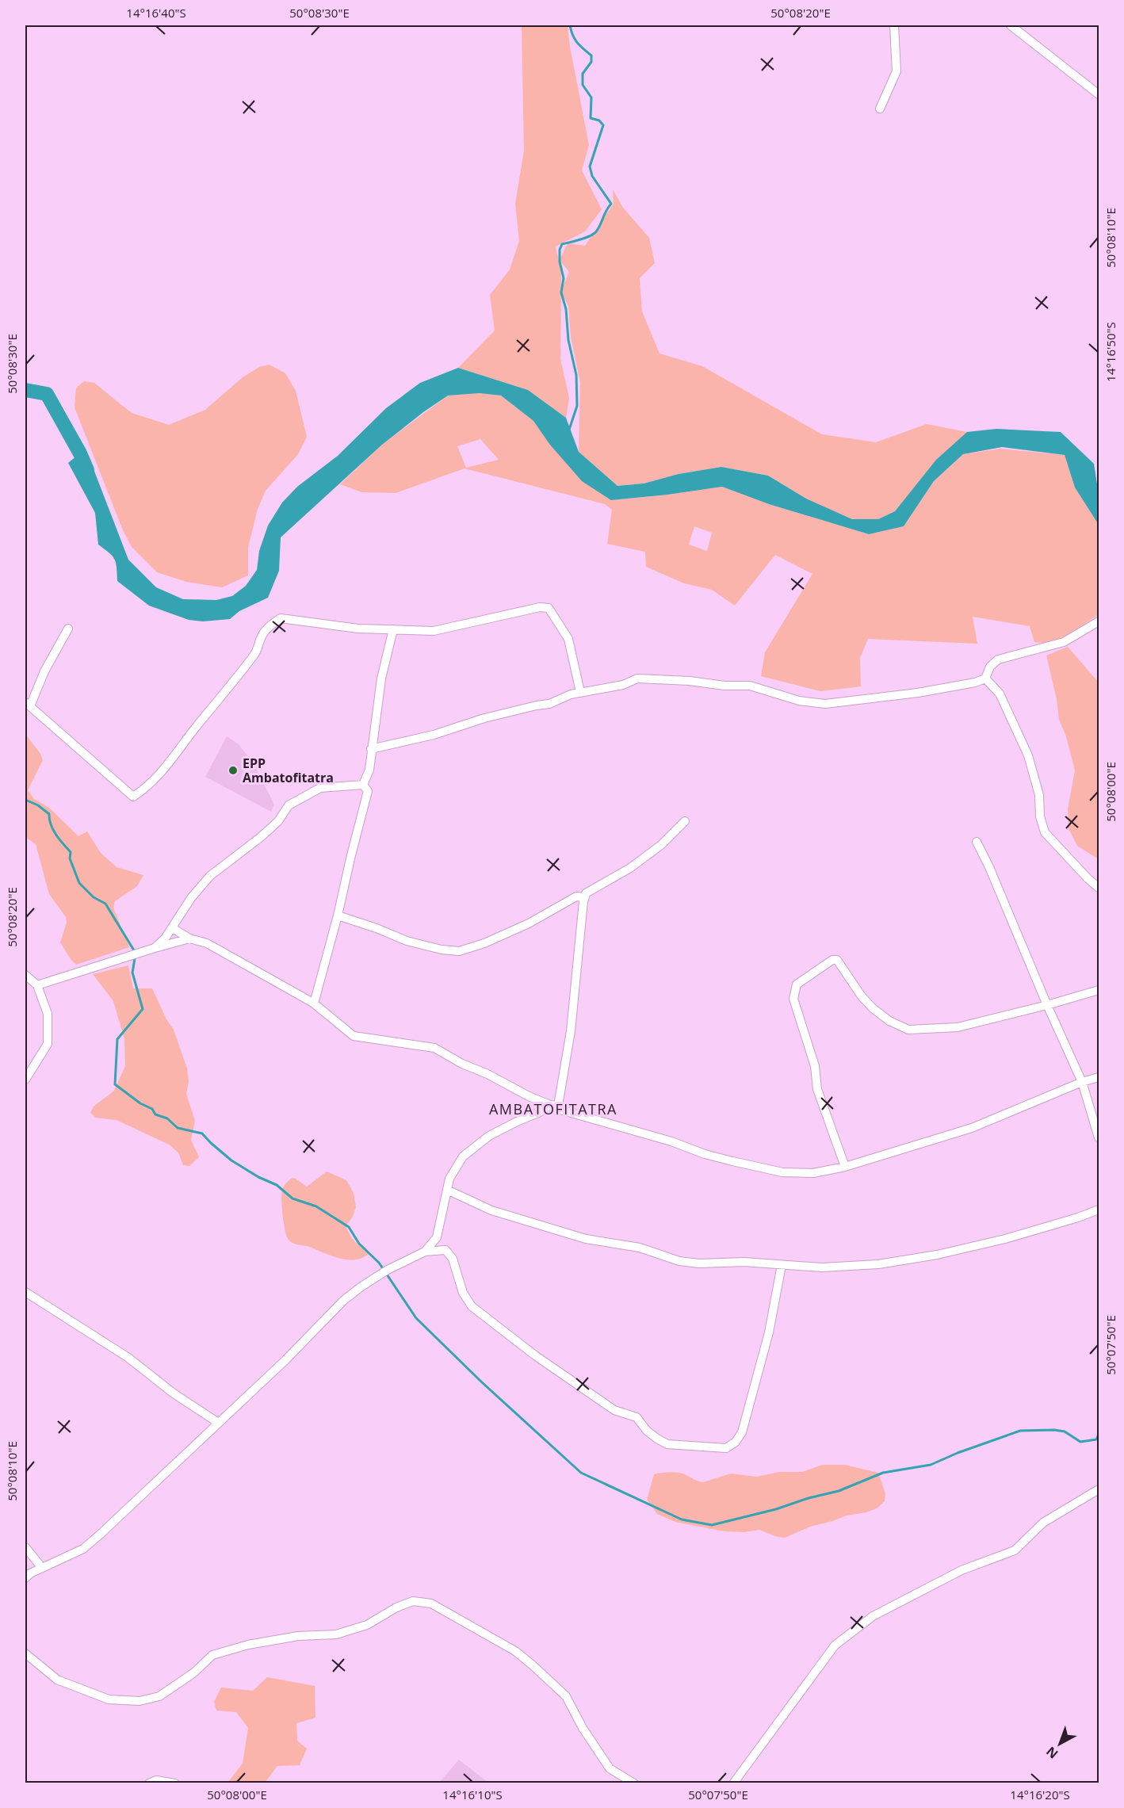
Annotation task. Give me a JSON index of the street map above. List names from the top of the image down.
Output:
{
  "districts": ["AMBATOFITATRA"],
  "places": ["EPP Ambatofitatra"],
  "north": "bottom left",
  "coordinates": [
    "14°16'40\"S",
    "50°08'30\"E",
    "50°08'20\"E",
    "50°08'10\"E",
    "14°16'50\"S",
    "50°08'00\"E",
    "50°07'50\"E",
    "14°16'10\"S",
    "14°16'20\"S"
  ]
}
